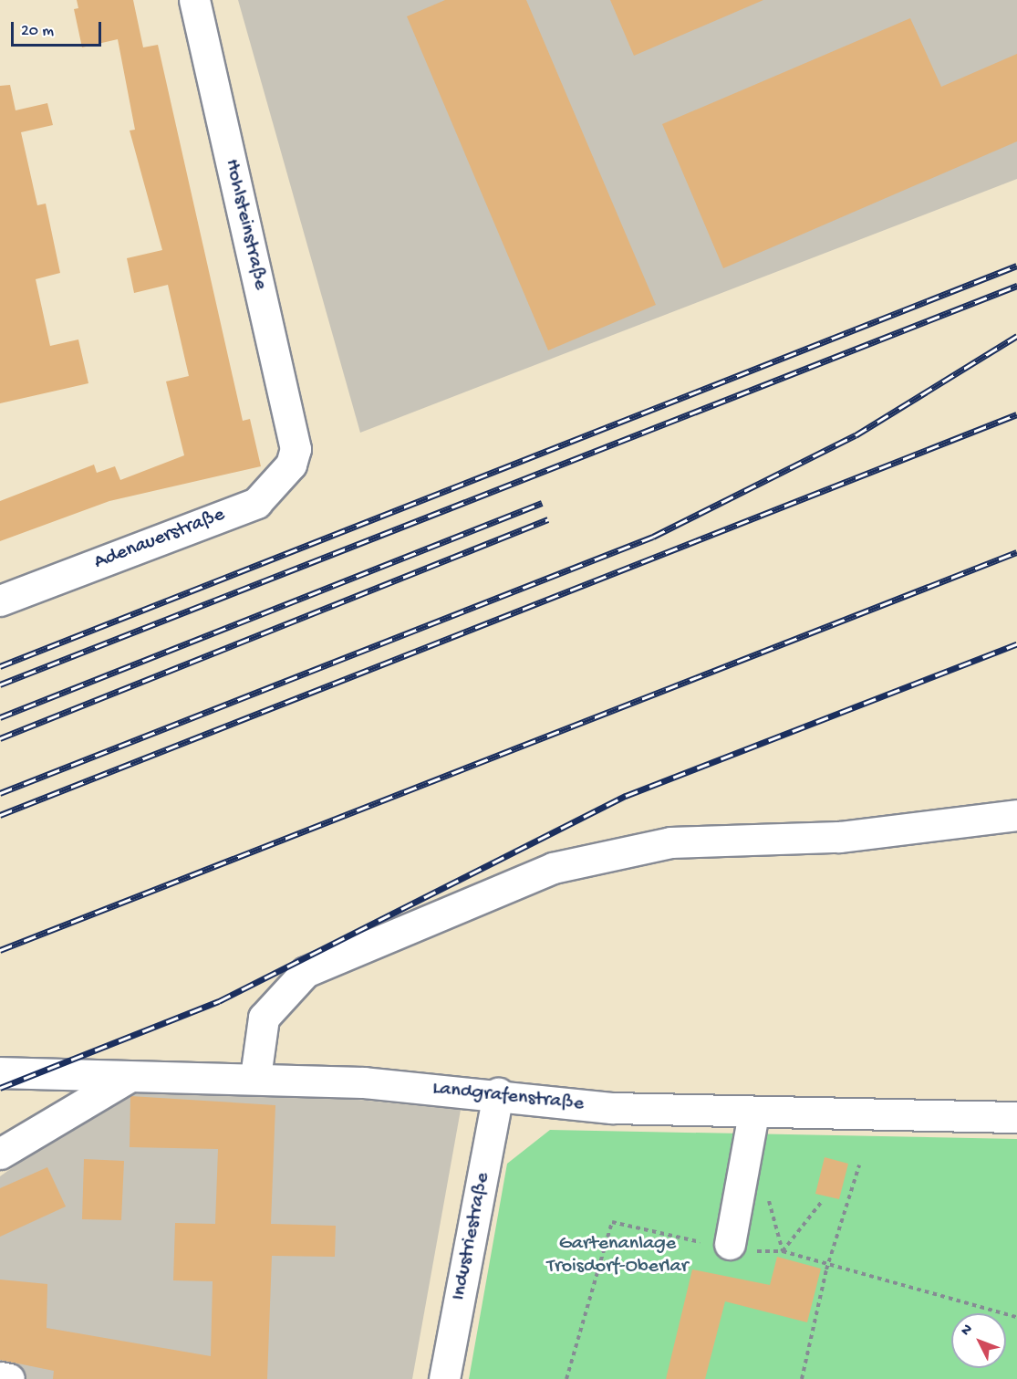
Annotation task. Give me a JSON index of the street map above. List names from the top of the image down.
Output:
{
  "streets": {
    "street": [
      "Hohlsteinstraße",
      "Adenauerstraße",
      "Landgrafenstraße",
      "Industriestraße"
    ]
  },
  "crossings": [
    ["Hohlsteinstraße", "Adenauerstraße"],
    ["Landgrafenstraße", "Industriestraße"]
  ],
  "parks": ["Gartenanlage Troisdorf-Oberlar"],
  "scale_bar": "20 m",
  "north": "top left"
}
